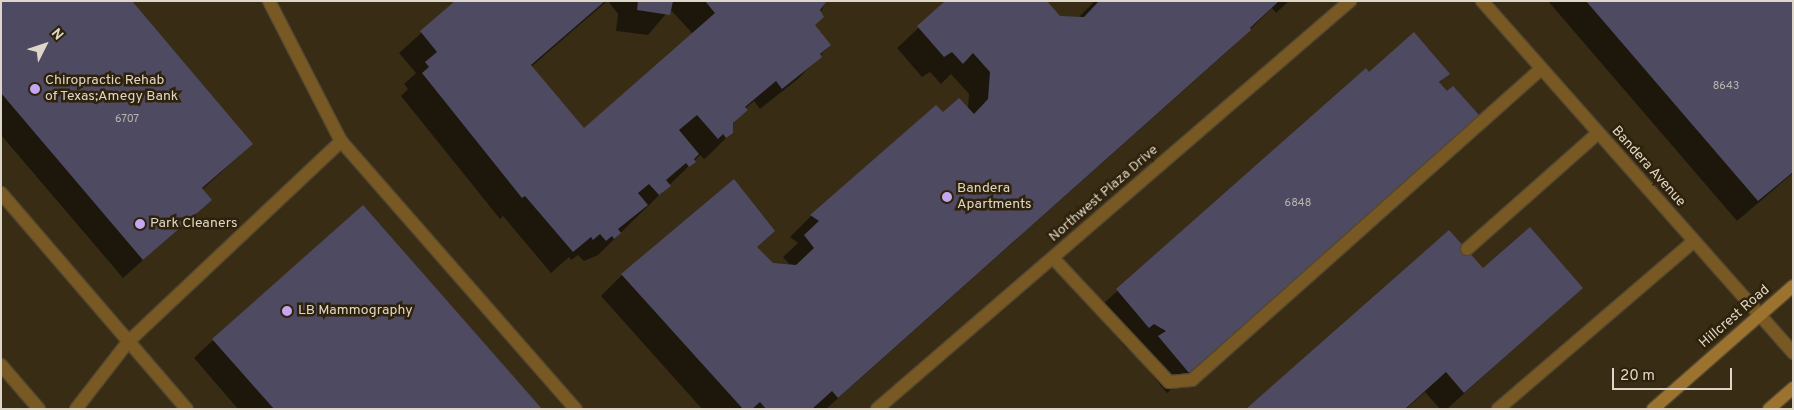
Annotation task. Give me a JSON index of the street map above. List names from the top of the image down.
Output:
{
  "streets": {
    "main road": ["Hillcrest Road"],
    "street": ["Bandera Avenue", "Northwest Plaza Drive"]
  },
  "crossings": [
    ["Bandera Avenue", "Hillcrest Road"]
  ],
  "places": [
    "Chiropractic Rehab of Texas;Amegy Bank",
    "Bandera Apartments",
    "Park Cleaners",
    "LB Mammography"
  ],
  "house_numbers": ["8643", "6707", "6848"],
  "scale_bar": "20 m",
  "north": "top right"
}
